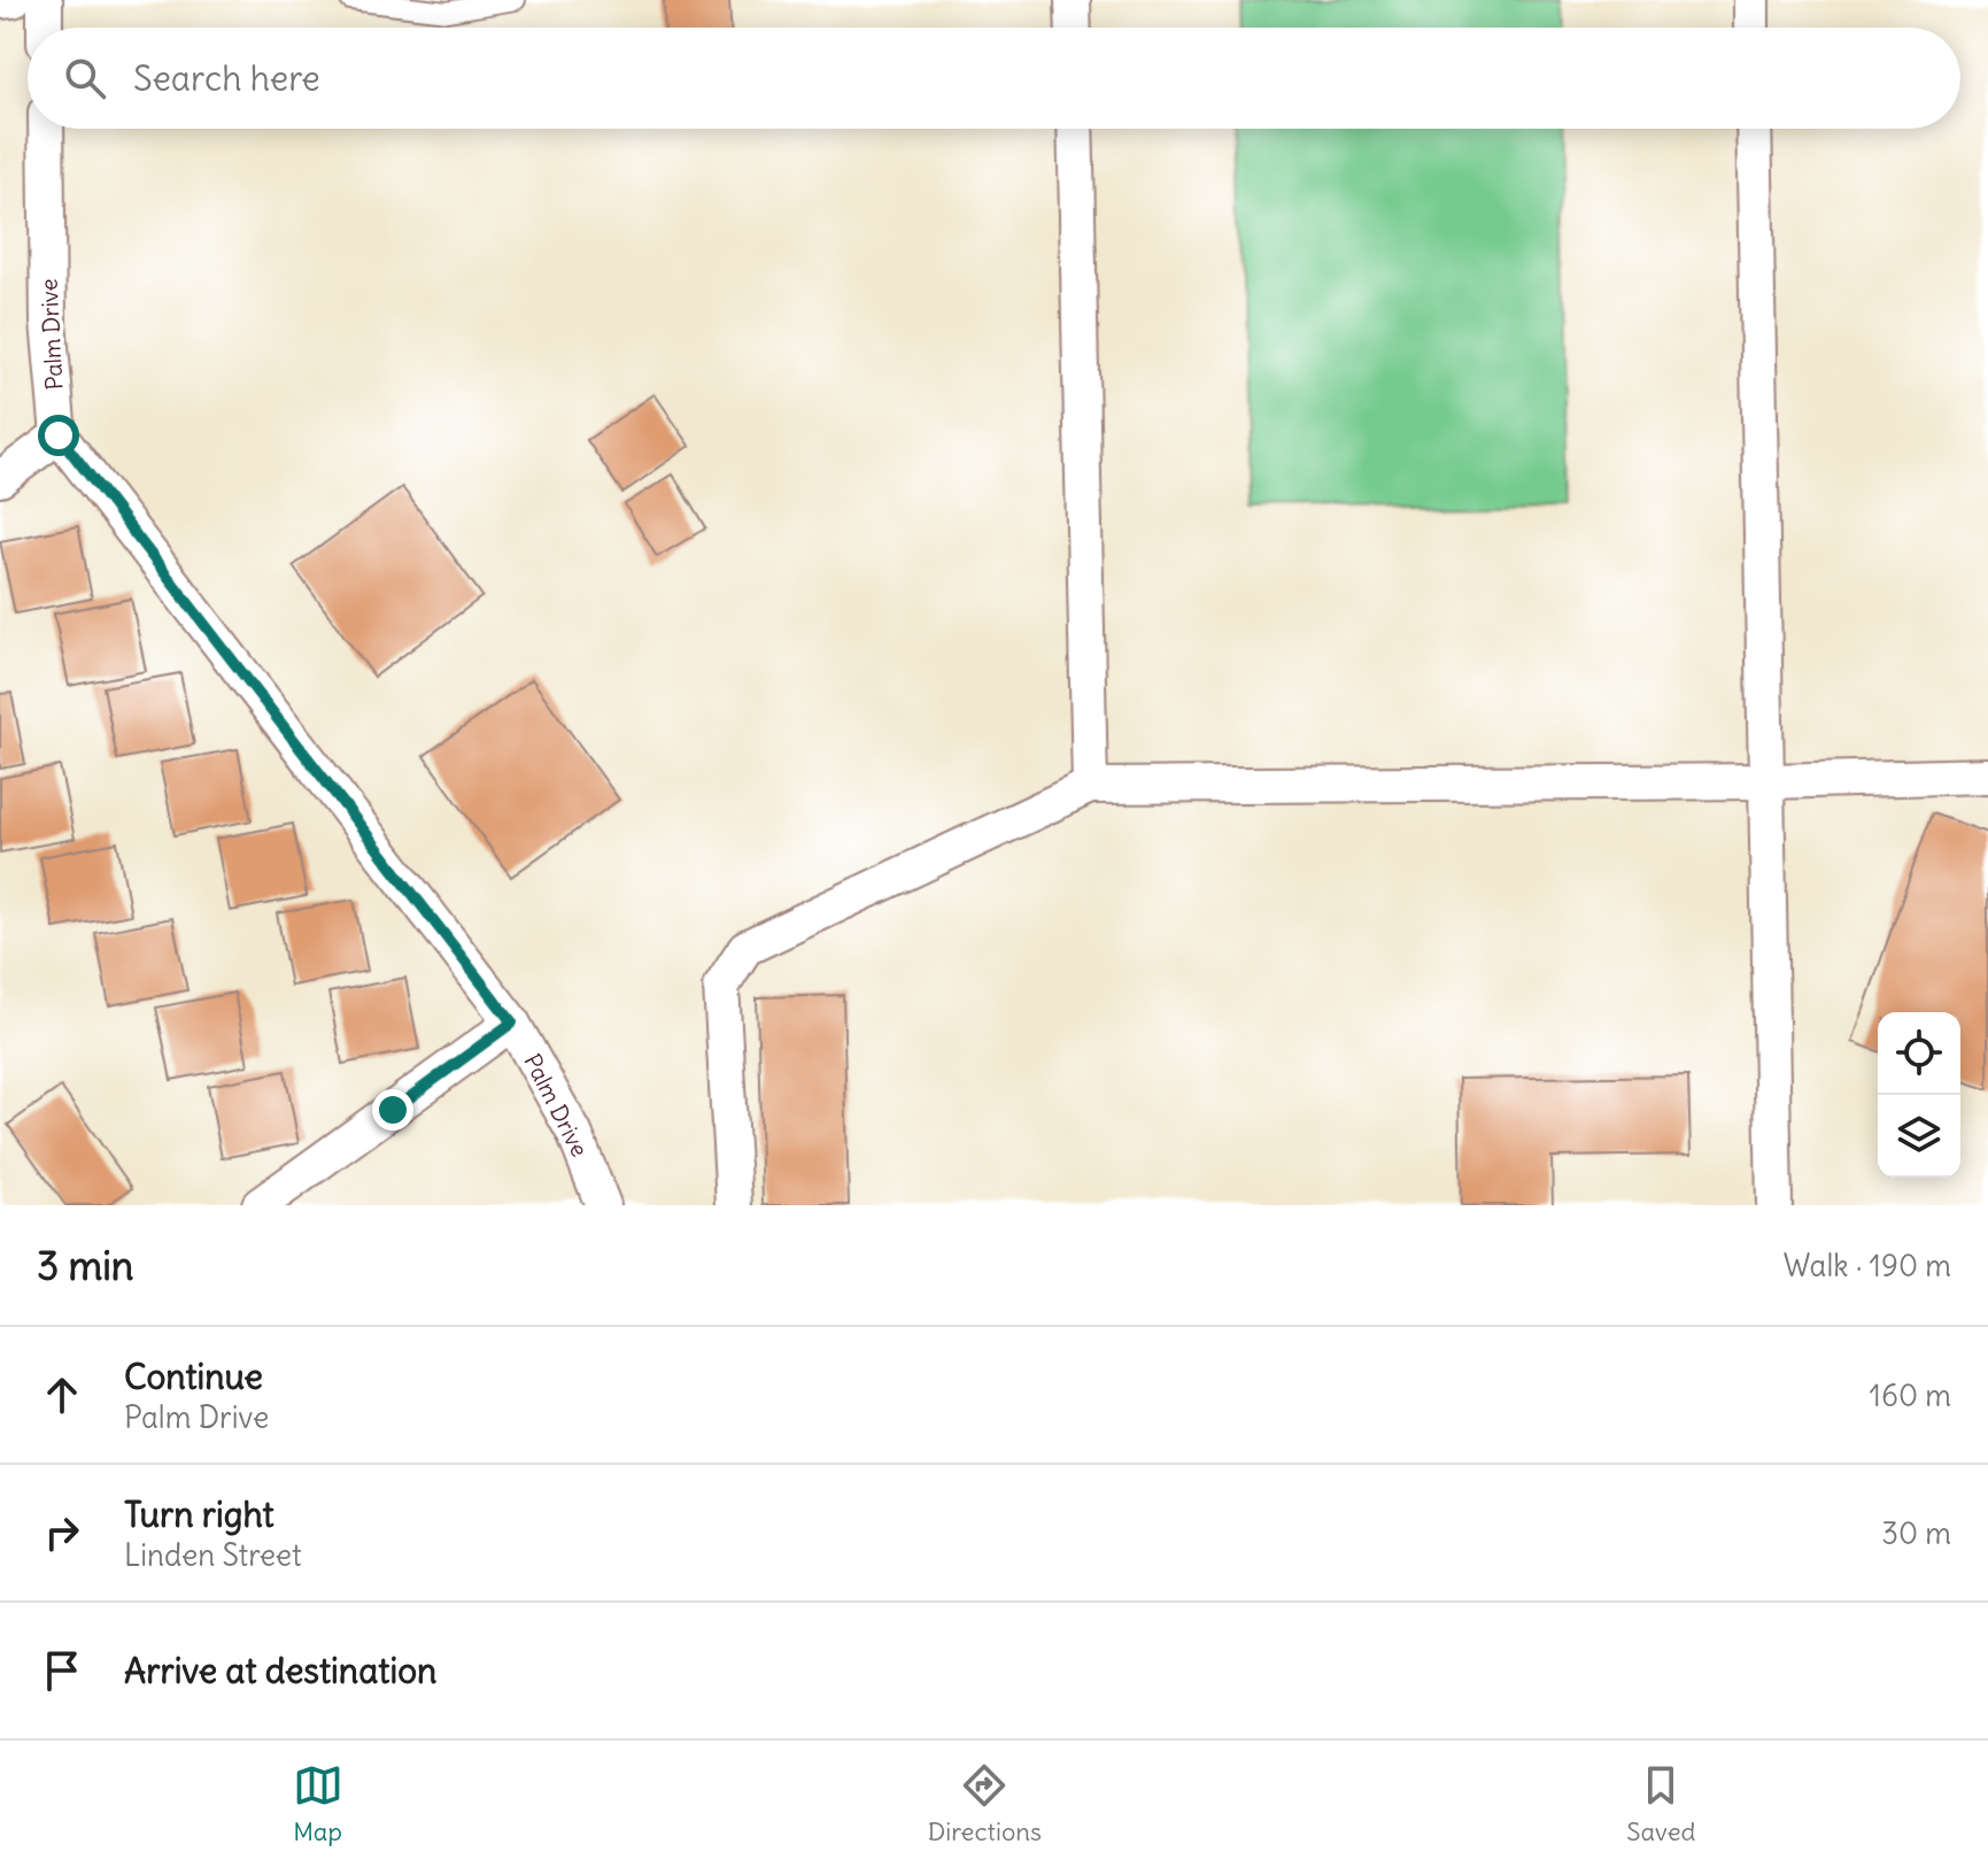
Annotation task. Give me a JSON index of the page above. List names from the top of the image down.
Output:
{
  "streets": {
    "street": ["Palm Drive"]
  },
  "page": {
    "search": "Search here",
    "heading": ["3 min", "Walk · 190 m"],
    "list": [
      ["Continue", "Palm Drive", "160 m"],
      ["Turn right", "Linden Street", "30 m"],
      "Arrive at destination"
    ],
    "nav": ["Map", "Directions", "Saved"]
  }
}
